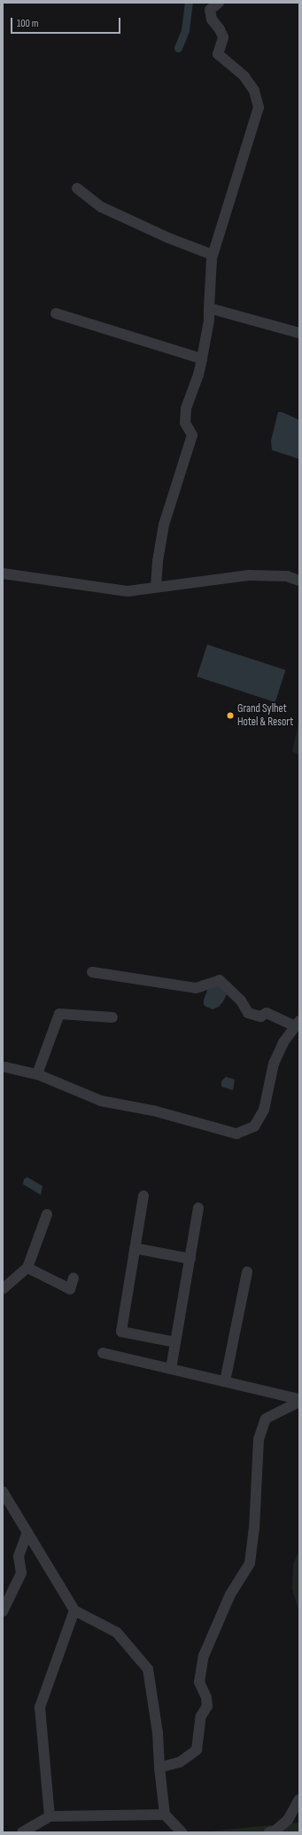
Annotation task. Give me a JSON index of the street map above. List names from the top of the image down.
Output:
{
  "places": ["Grand Sylhet Hotel & Resort"],
  "scale_bar": "100 m"
}
